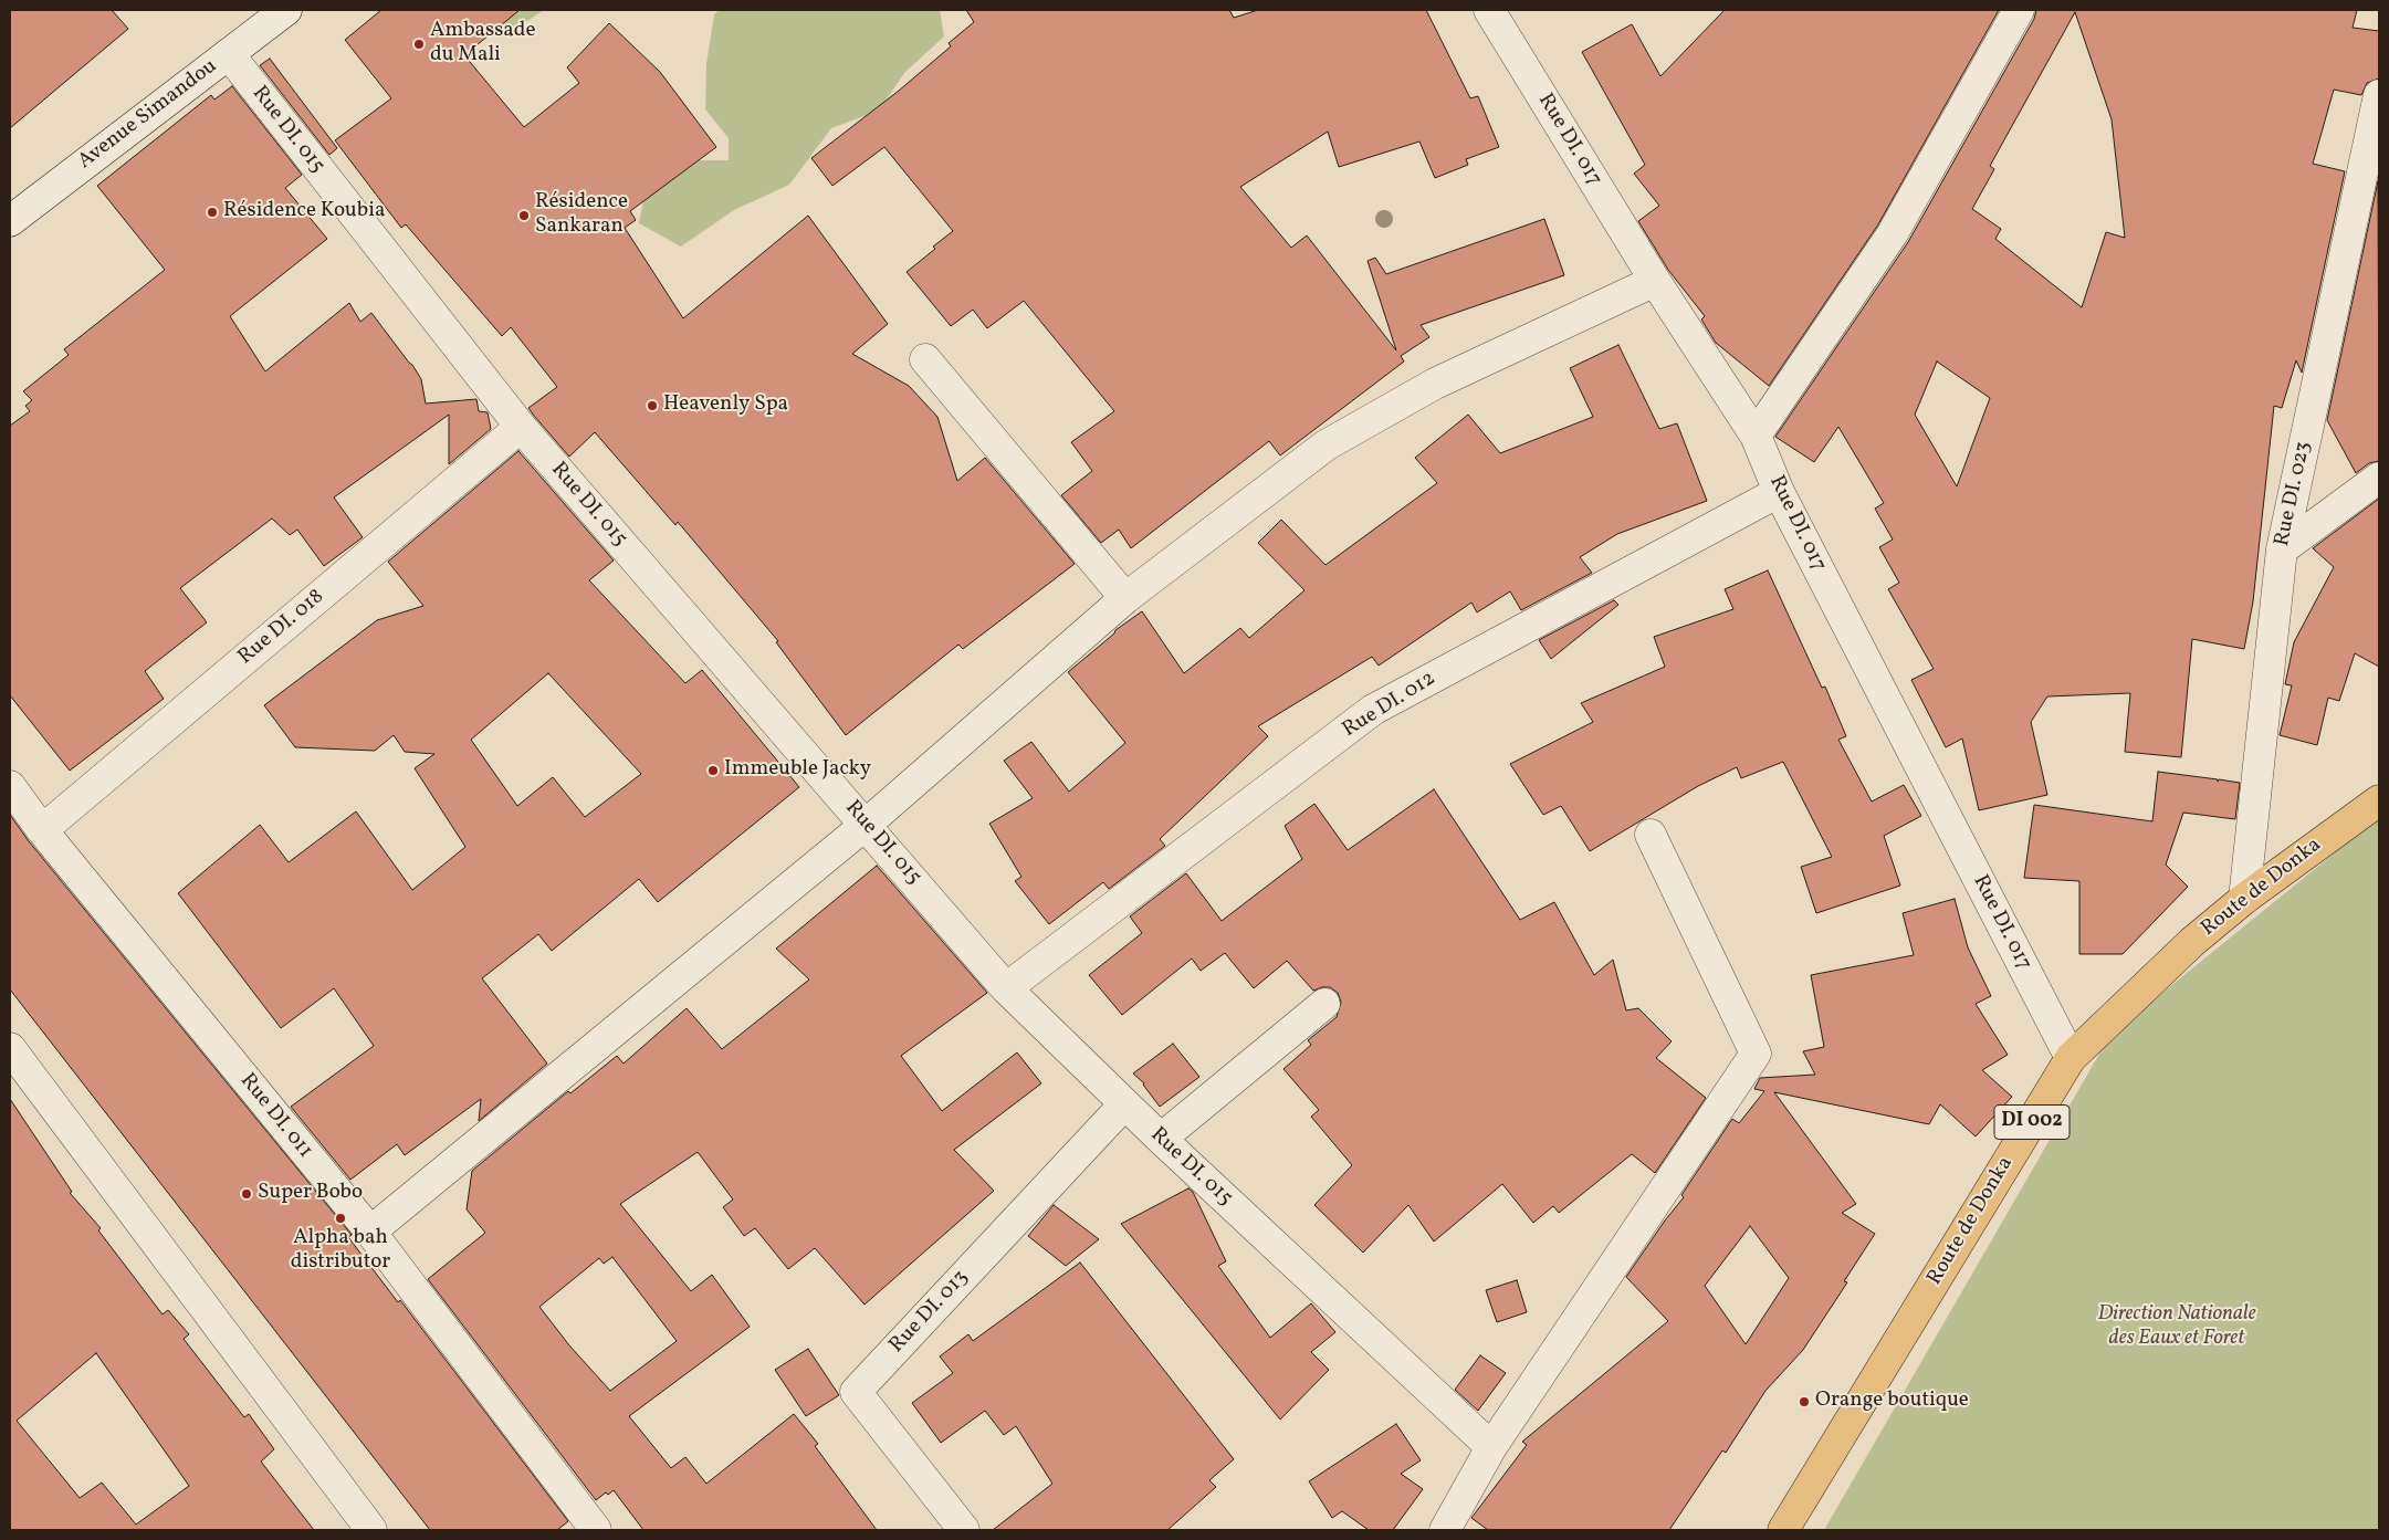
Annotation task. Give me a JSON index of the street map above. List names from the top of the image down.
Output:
{
  "streets": {
    "main road": ["Route de Donka", "DI 002"],
    "street": [
      "Avenue Simandou",
      "Rue DI. 015",
      "Rue DI. 017",
      "Rue DI. 023",
      "Rue DI. 018",
      "Rue DI. 012",
      "Rue DI. 011",
      "Rue DI. 013"
    ]
  },
  "crossings": [
    ["Avenue Simandou", "Rue DI. 015"],
    ["Rue DI. 015", "Rue DI. 018"],
    ["Rue DI. 015", "Rue DI. 012"],
    ["Rue DI. 015", "Rue DI. 013"],
    ["Rue DI. 017", "Rue DI. 012"],
    ["Rue DI. 017", "Route de Donka"],
    ["Rue DI. 023", "Route de Donka"],
    ["Rue DI. 018", "Rue DI. 011"]
  ],
  "parks": ["Direction Nationale des Eaux et Foret"],
  "places": [
    "Ambassade du Mali",
    "Résidence Koubia",
    "Résidence Sankaran",
    "Heavenly Spa",
    "Immeuble Jacky",
    "Super Bobo",
    "Alpha bah distributor",
    "Orange boutique"
  ]
}
